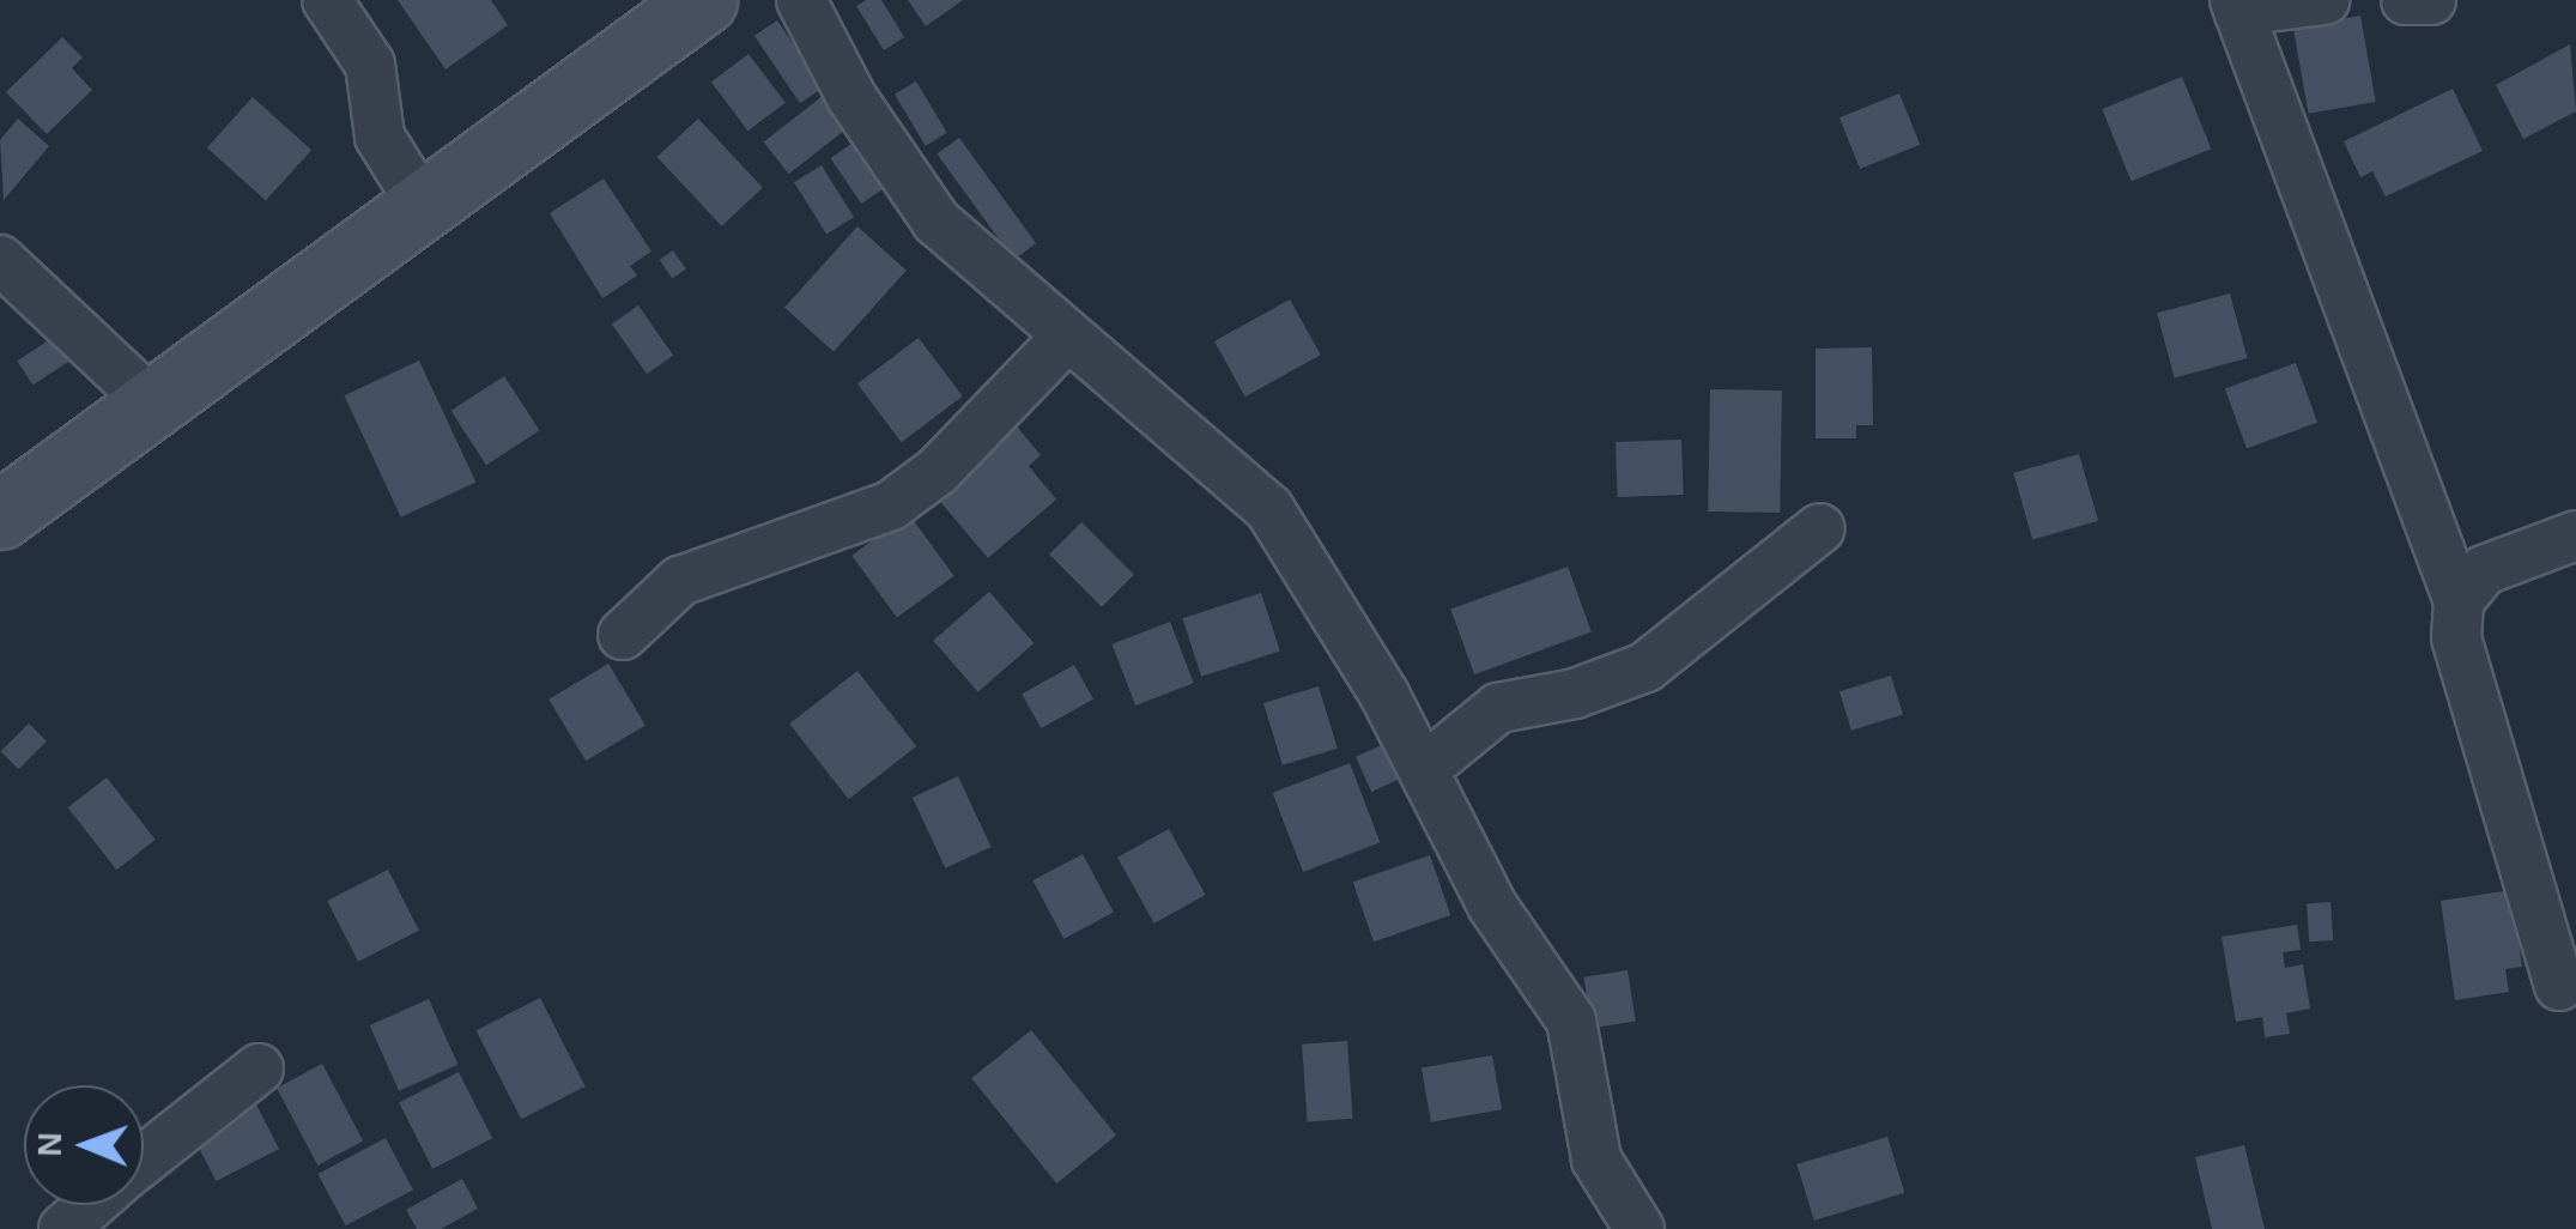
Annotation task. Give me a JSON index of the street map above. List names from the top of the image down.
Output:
{
  "north": "left"
}
